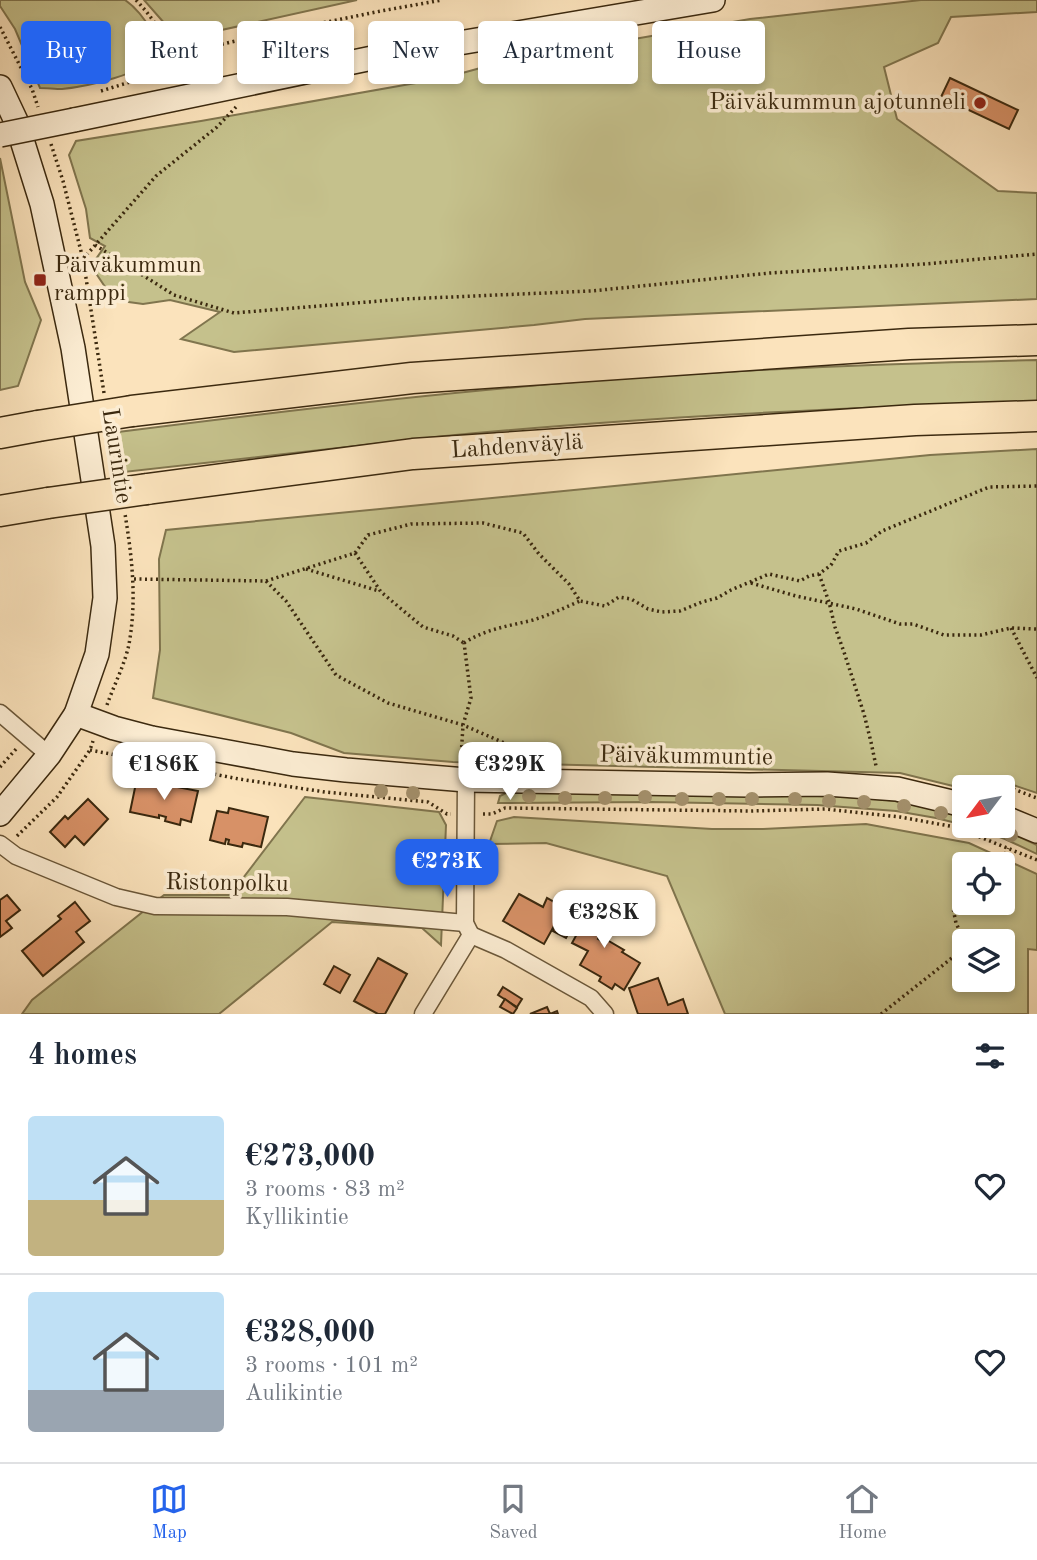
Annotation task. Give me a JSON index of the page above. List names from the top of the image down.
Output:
{
  "streets": {
    "highway": ["Lahdenväylä"],
    "street": ["Laurintie", "Päiväkummuntie", "Ristonpolku"]
  },
  "crossings": [
    ["Laurintie", "Päiväkummuntie"]
  ],
  "places": {
    "other": ["Päiväkummun ajotunneli"],
    "transit": ["Päiväkummun ramppi"]
  },
  "north": "bottom left",
  "page": {
    "chip": [
      "Buy",
      "Rent",
      "Filters",
      "New",
      "Apartment",
      "House"
    ],
    "price": [
      "€186K",
      "€329K",
      "€273K",
      "€328K"
    ],
    "heading": "4 homes",
    "list": [
      {
        "name": "€273,000",
        "note": "3 rooms · 83 m² · Kyllikintie"
      },
      {
        "name": "€328,000",
        "note": "3 rooms · 101 m² · Aulikintie"
      }
    ],
    "tabs": ["Map", "Saved", "Home"]
  }
}
